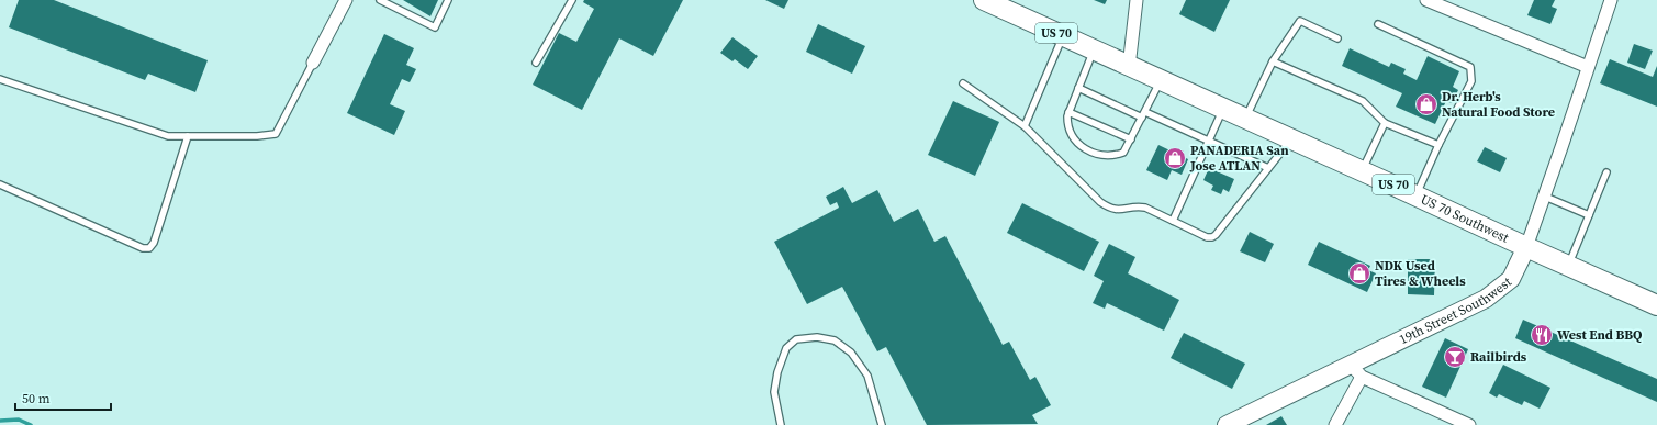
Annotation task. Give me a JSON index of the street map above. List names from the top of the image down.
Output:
{
  "streets": {
    "main road": ["US 70", "US 70 Southwest"],
    "street": ["19th Street Southwest"]
  },
  "crossings": [
    ["US 70", "US 70 Southwest"],
    ["US 70 Southwest", "19th Street Southwest"]
  ],
  "places": {
    "shop": ["Dr. Herb's Natural Food Store", "PANADERIA San Jose ATLAN", "NDK Used Tires & Wheels"],
    "restaurant": ["West End BBQ"],
    "bar": ["Railbirds"]
  },
  "scale_bar": "50 m"
}
